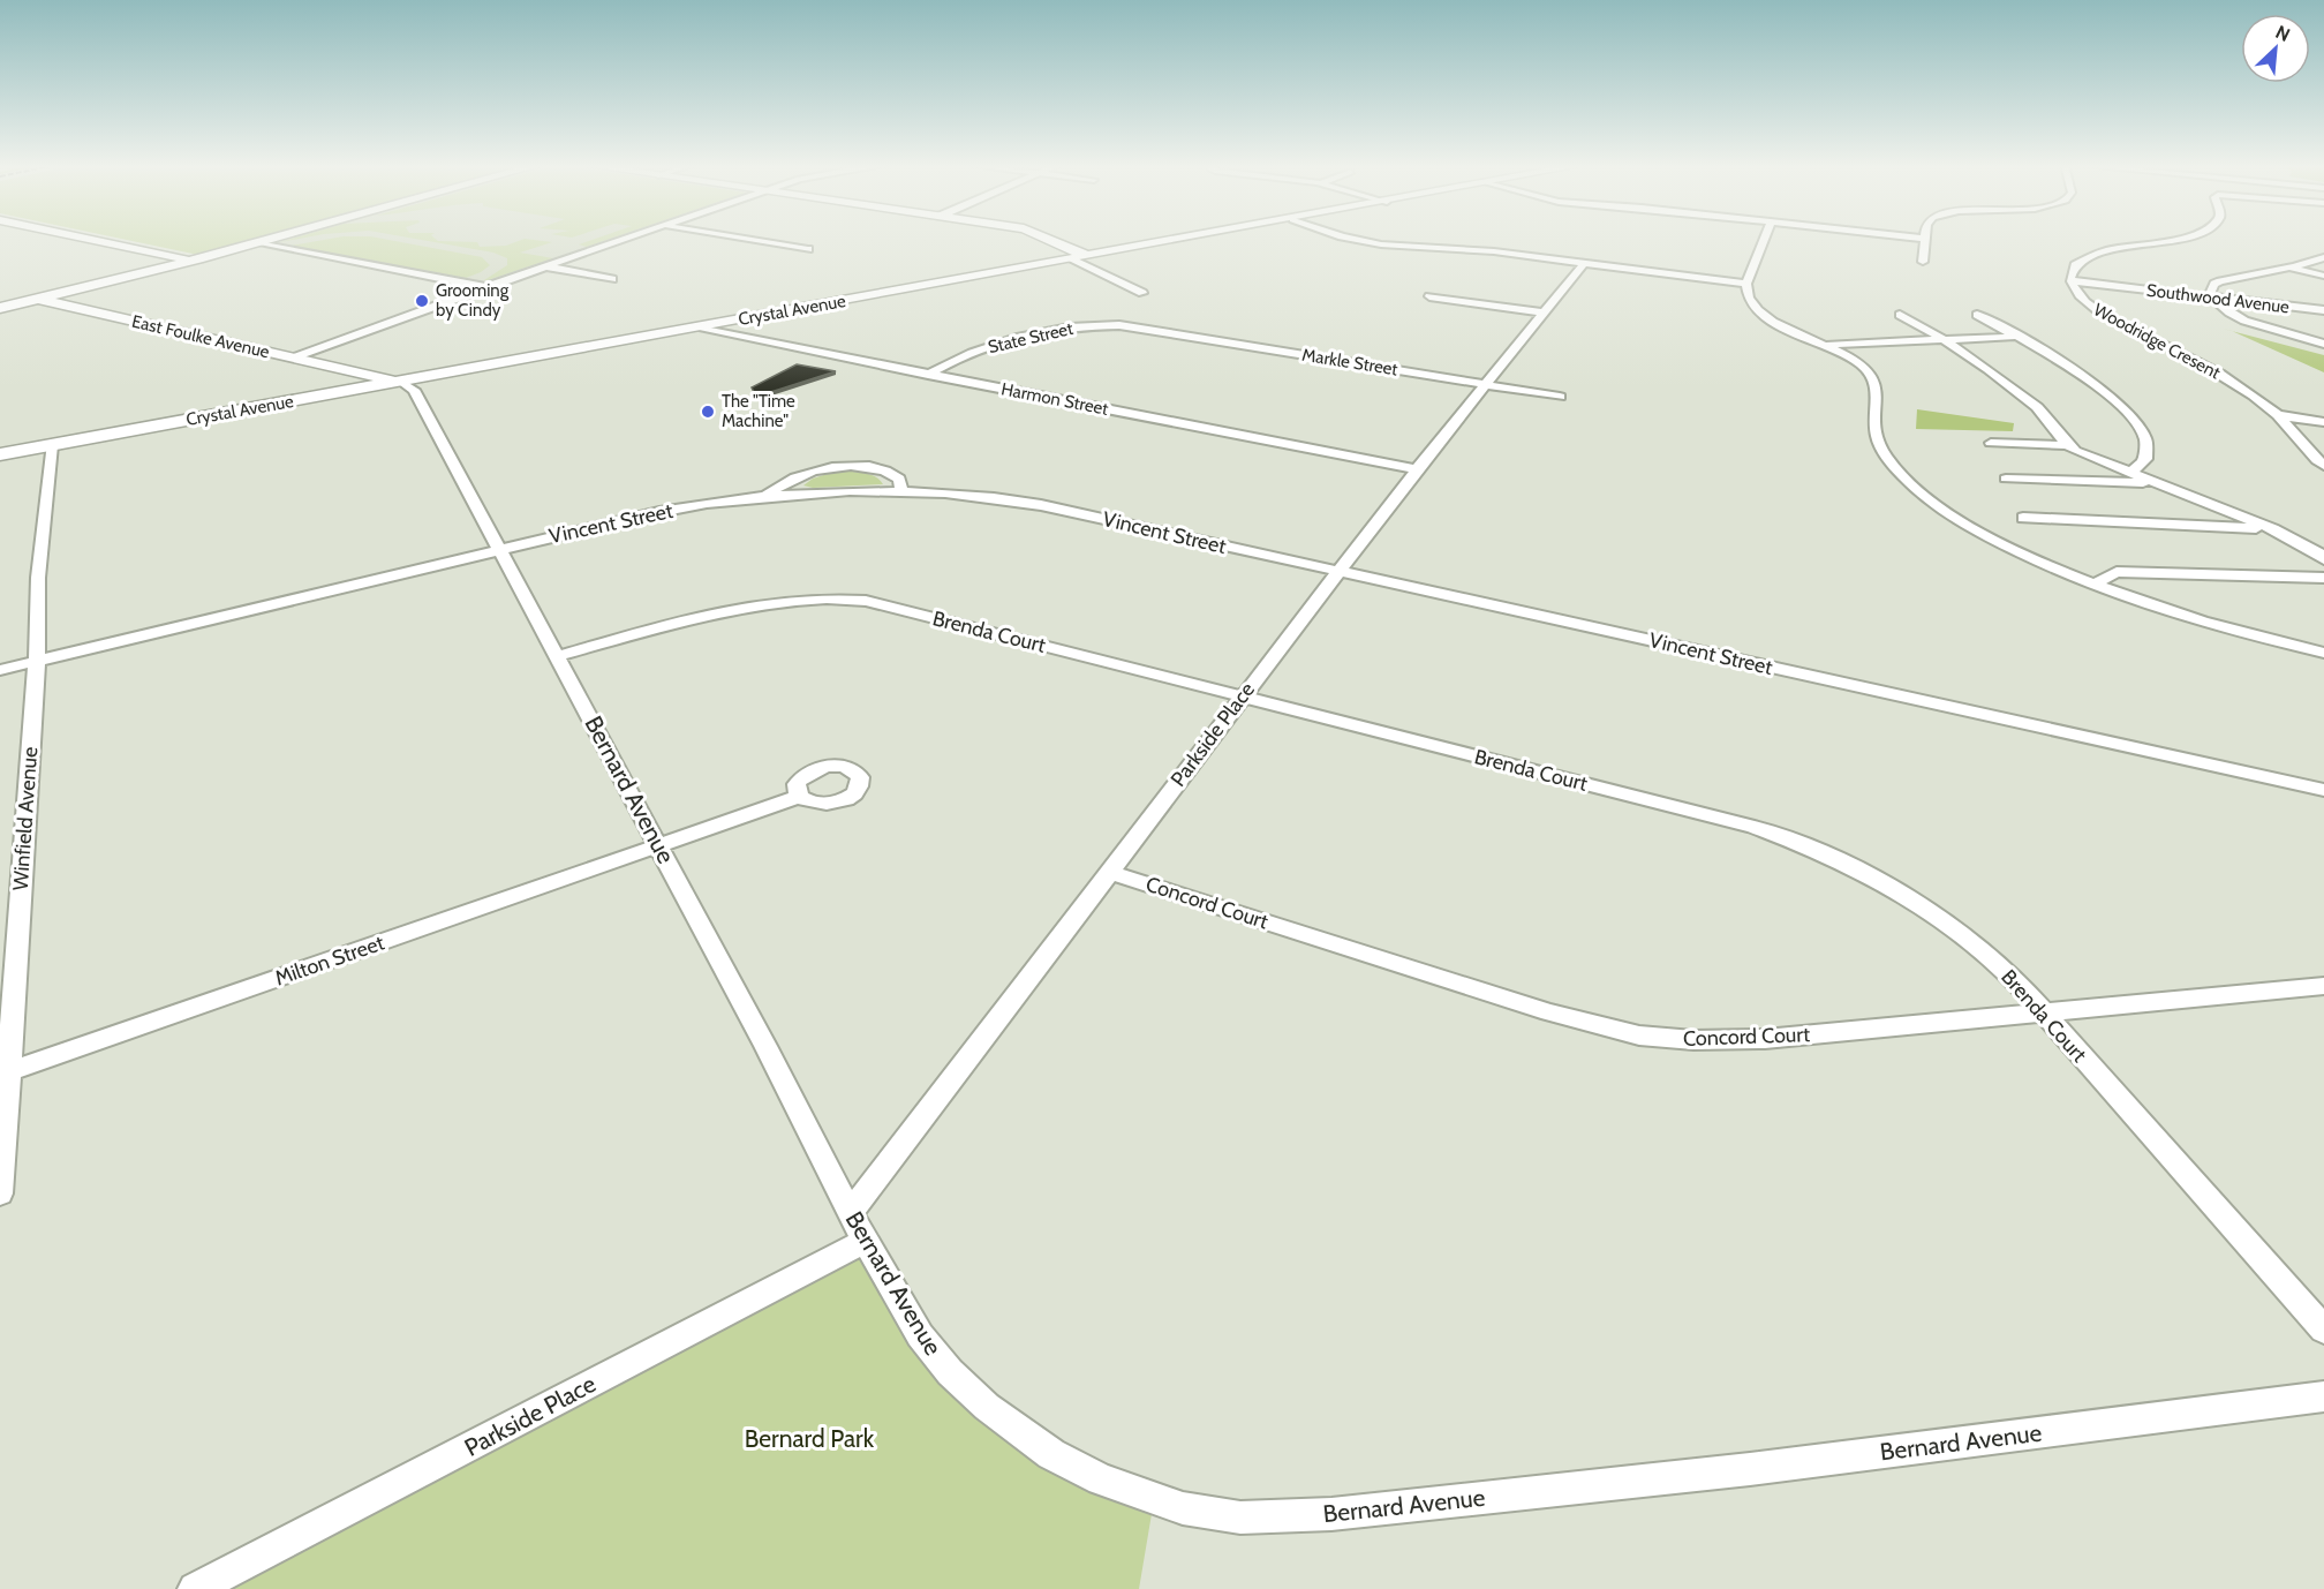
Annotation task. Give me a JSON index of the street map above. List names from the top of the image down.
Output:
{
  "streets": {
    "street": [
      "Southwood Avenue",
      "Crystal Avenue",
      "East Foulke Avenue",
      "State Street",
      "Woodridge Cresent",
      "Markle Street",
      "Harmon Street",
      "Vincent Street",
      "Brenda Court",
      "Parkside Place",
      "Bernard Avenue",
      "Winfield Avenue",
      "Concord Court",
      "Milton Street"
    ]
  },
  "crossings": [
    ["Southwood Avenue", "Woodridge Cresent"],
    ["Crystal Avenue", "East Foulke Avenue"],
    ["Crystal Avenue", "Harmon Street"],
    ["Crystal Avenue", "Bernard Avenue"],
    ["Crystal Avenue", "Winfield Avenue"],
    ["East Foulke Avenue", "Bernard Avenue"],
    ["State Street", "Markle Street"],
    ["State Street", "Harmon Street"],
    ["Markle Street", "Parkside Place"],
    ["Harmon Street", "Parkside Place"],
    ["Vincent Street", "Parkside Place"],
    ["Vincent Street", "Bernard Avenue"],
    ["Vincent Street", "Winfield Avenue"],
    ["Brenda Court", "Parkside Place"],
    ["Brenda Court", "Bernard Avenue"],
    ["Brenda Court", "Concord Court"],
    ["Parkside Place", "Bernard Avenue"],
    ["Parkside Place", "Concord Court"],
    ["Bernard Avenue", "Milton Street"],
    ["Winfield Avenue", "Milton Street"]
  ],
  "parks": ["Bernard Park"],
  "places": ["Grooming by Cindy", "The \"Time Machine\""],
  "north": "top right"
}
